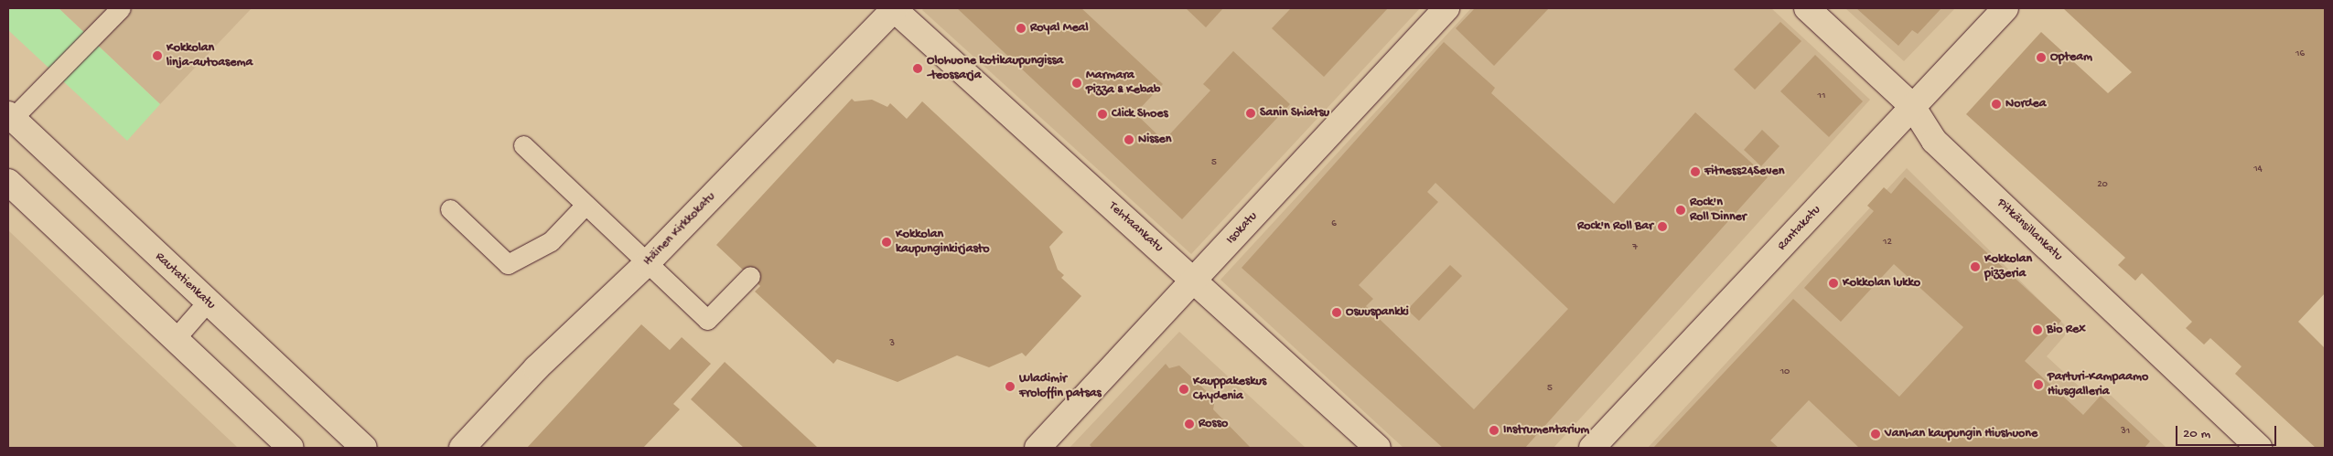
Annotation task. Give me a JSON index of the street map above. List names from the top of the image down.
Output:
{
  "streets": {
    "street": [
      "Tehtaankatu",
      "Isokatu",
      "Rantakatu",
      "Itäinen Kirkkokatu",
      "Pitkänsillankatu",
      "Rautatienkatu"
    ]
  },
  "crossings": [
    ["Tehtaankatu", "Isokatu"],
    ["Tehtaankatu", "Itäinen Kirkkokatu"],
    ["Rantakatu", "Pitkänsillankatu"]
  ],
  "places": [
    "Royal Meal",
    "Kokkolan linja-autoasema",
    "Opteam",
    "Olohuone kotikaupungissa -teossarja",
    "Marmara Pizza & Kebab",
    "Nordea",
    "Sanin Shiatsu",
    "Click Shoes",
    "Nissen",
    "Fitness24Seven",
    "Rock'n Roll Dinner",
    "Rock'n Roll Bar",
    "Kokkolan kaupunginkirjasto",
    "Kokkolan pizzeria",
    "Kokkolan lukko",
    "Osuuspankki",
    "Bio Rex",
    "Parturi-Kampaamo Hiusgalleria",
    "Wladimir Froloffin patsas",
    "Kauppakeskus Chydenia",
    "Rosso",
    "Instrumentarium",
    "Vanhan kaupungin Hiushuone"
  ],
  "house_numbers": [
    "16",
    "11",
    "5",
    "14",
    "20",
    "6",
    "12",
    "7",
    "3",
    "10",
    "5",
    "31"
  ],
  "scale_bar": "20 m"
}
